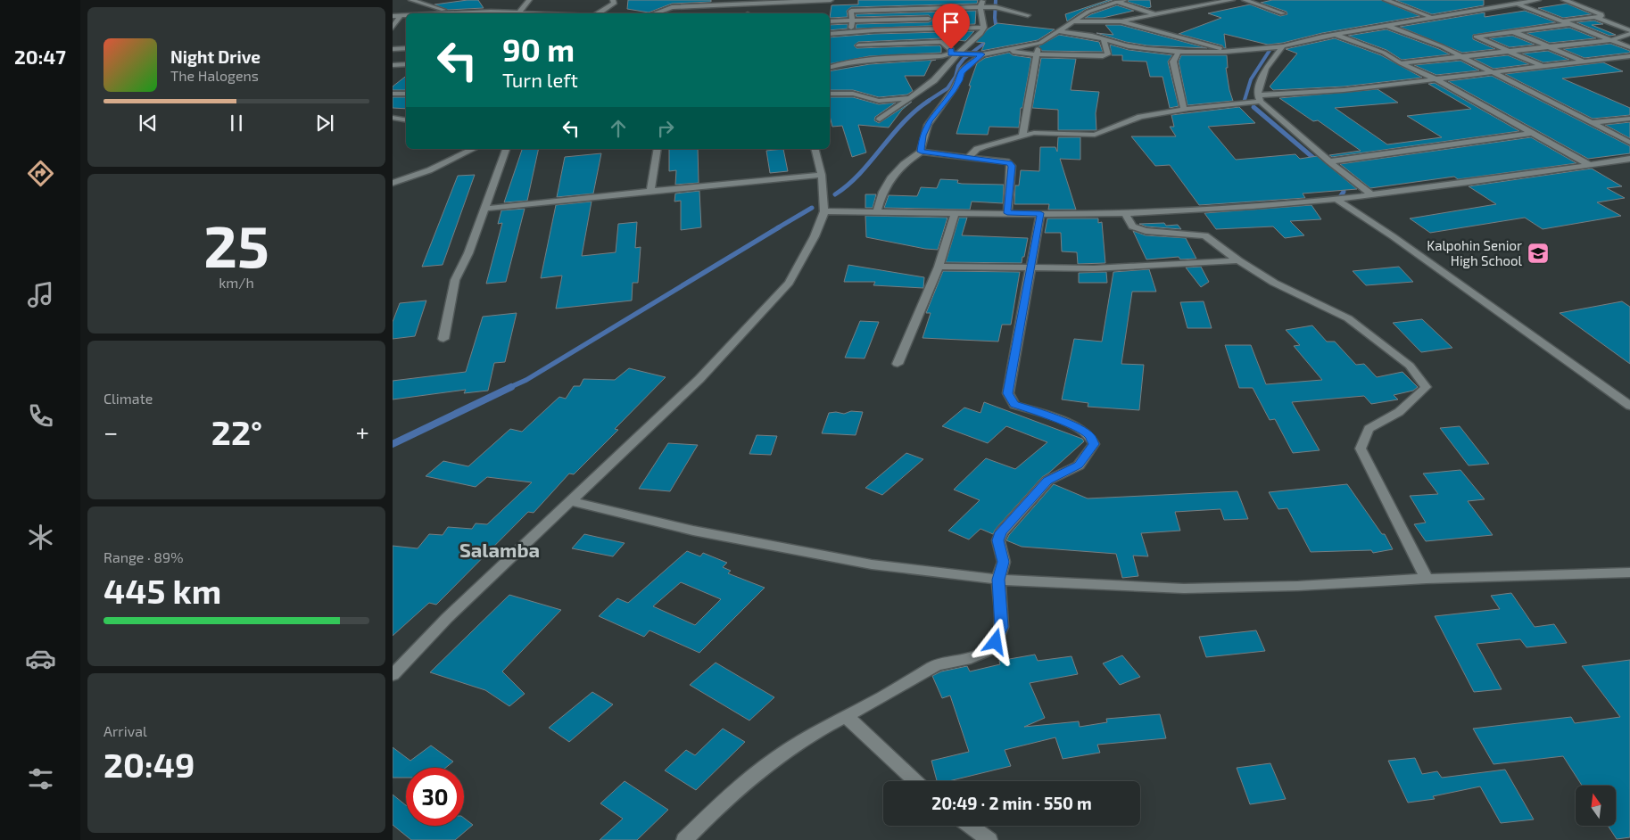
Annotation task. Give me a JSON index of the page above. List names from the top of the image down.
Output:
{
  "districts": ["Salamba"],
  "places": {
    "school or university": ["Kalpohin Senior High School"]
  },
  "north": "top",
  "page": {
    "tabs": "20:47",
    "turn": ["90 m", "Turn left"],
    "song": ["Night Drive", "The Halogens"],
    "tile": [
      ["25", "km/h"],
      "Climate",
      ["Range · 89%", "445 km"],
      ["Arrival", "20:49"]
    ],
    "heat": ["−", "22°", "+"],
    "limit": "30",
    "trip": "20:49 · 2 min · 550 m"
  }
}
